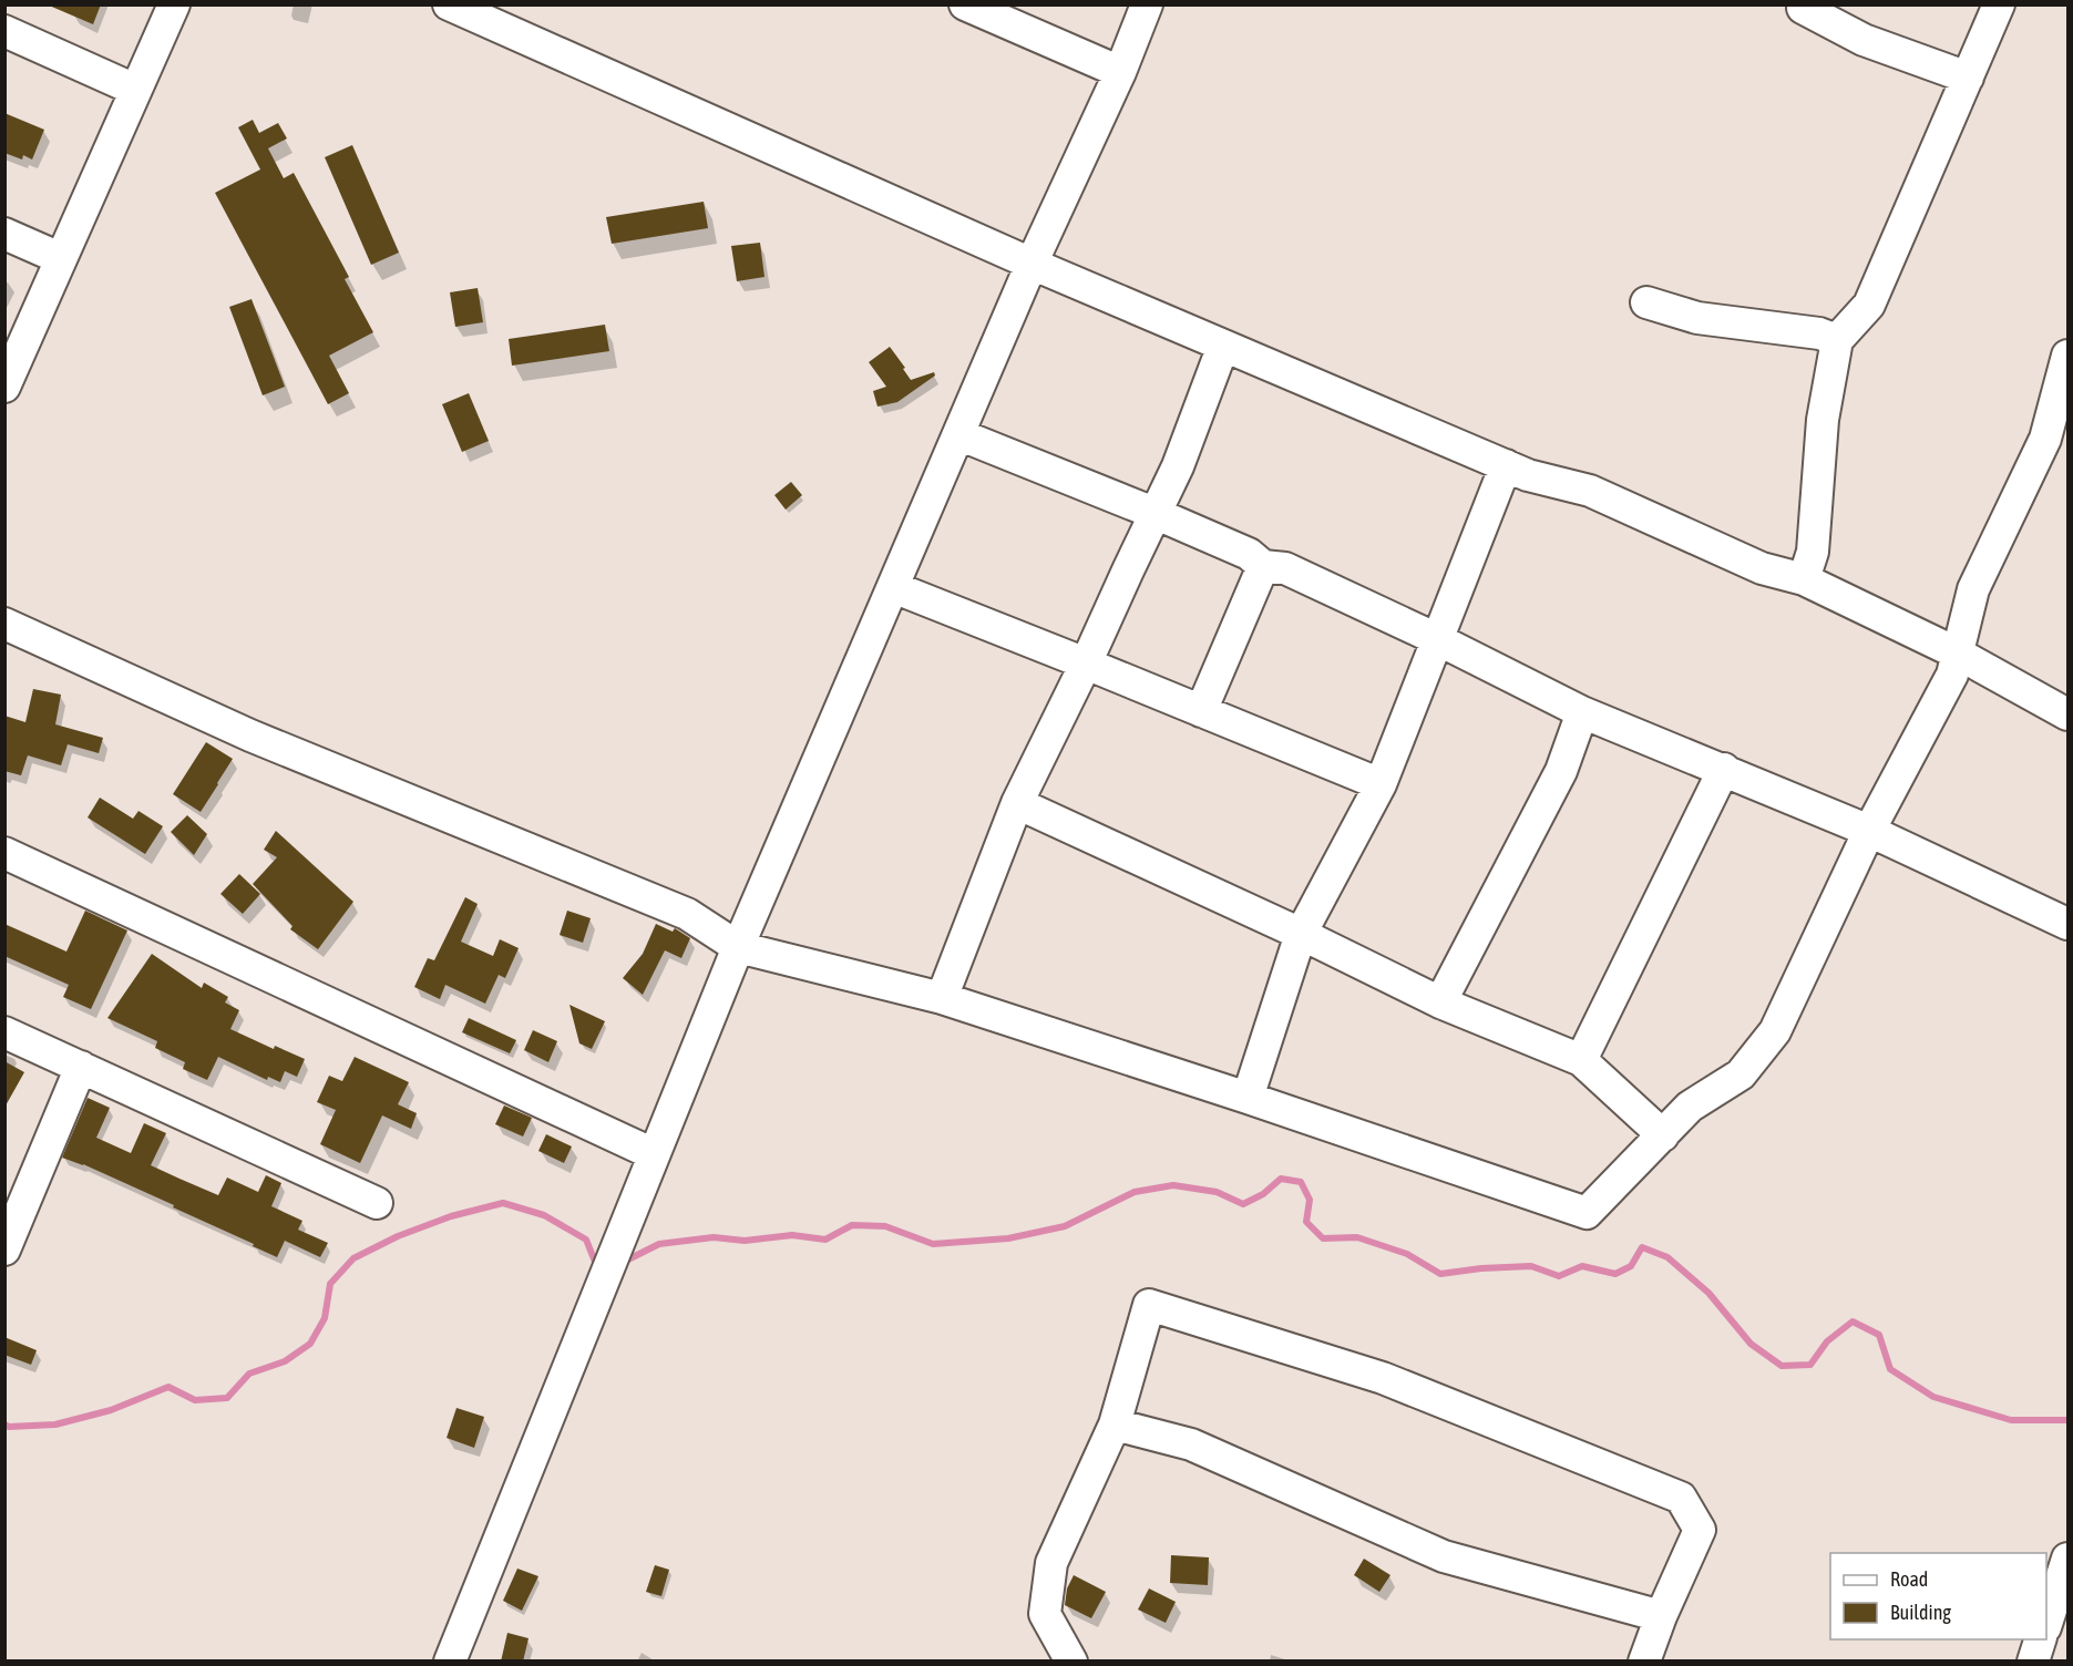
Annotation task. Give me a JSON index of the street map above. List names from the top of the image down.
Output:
{
  "legend": ["Road", "Building"]
}
